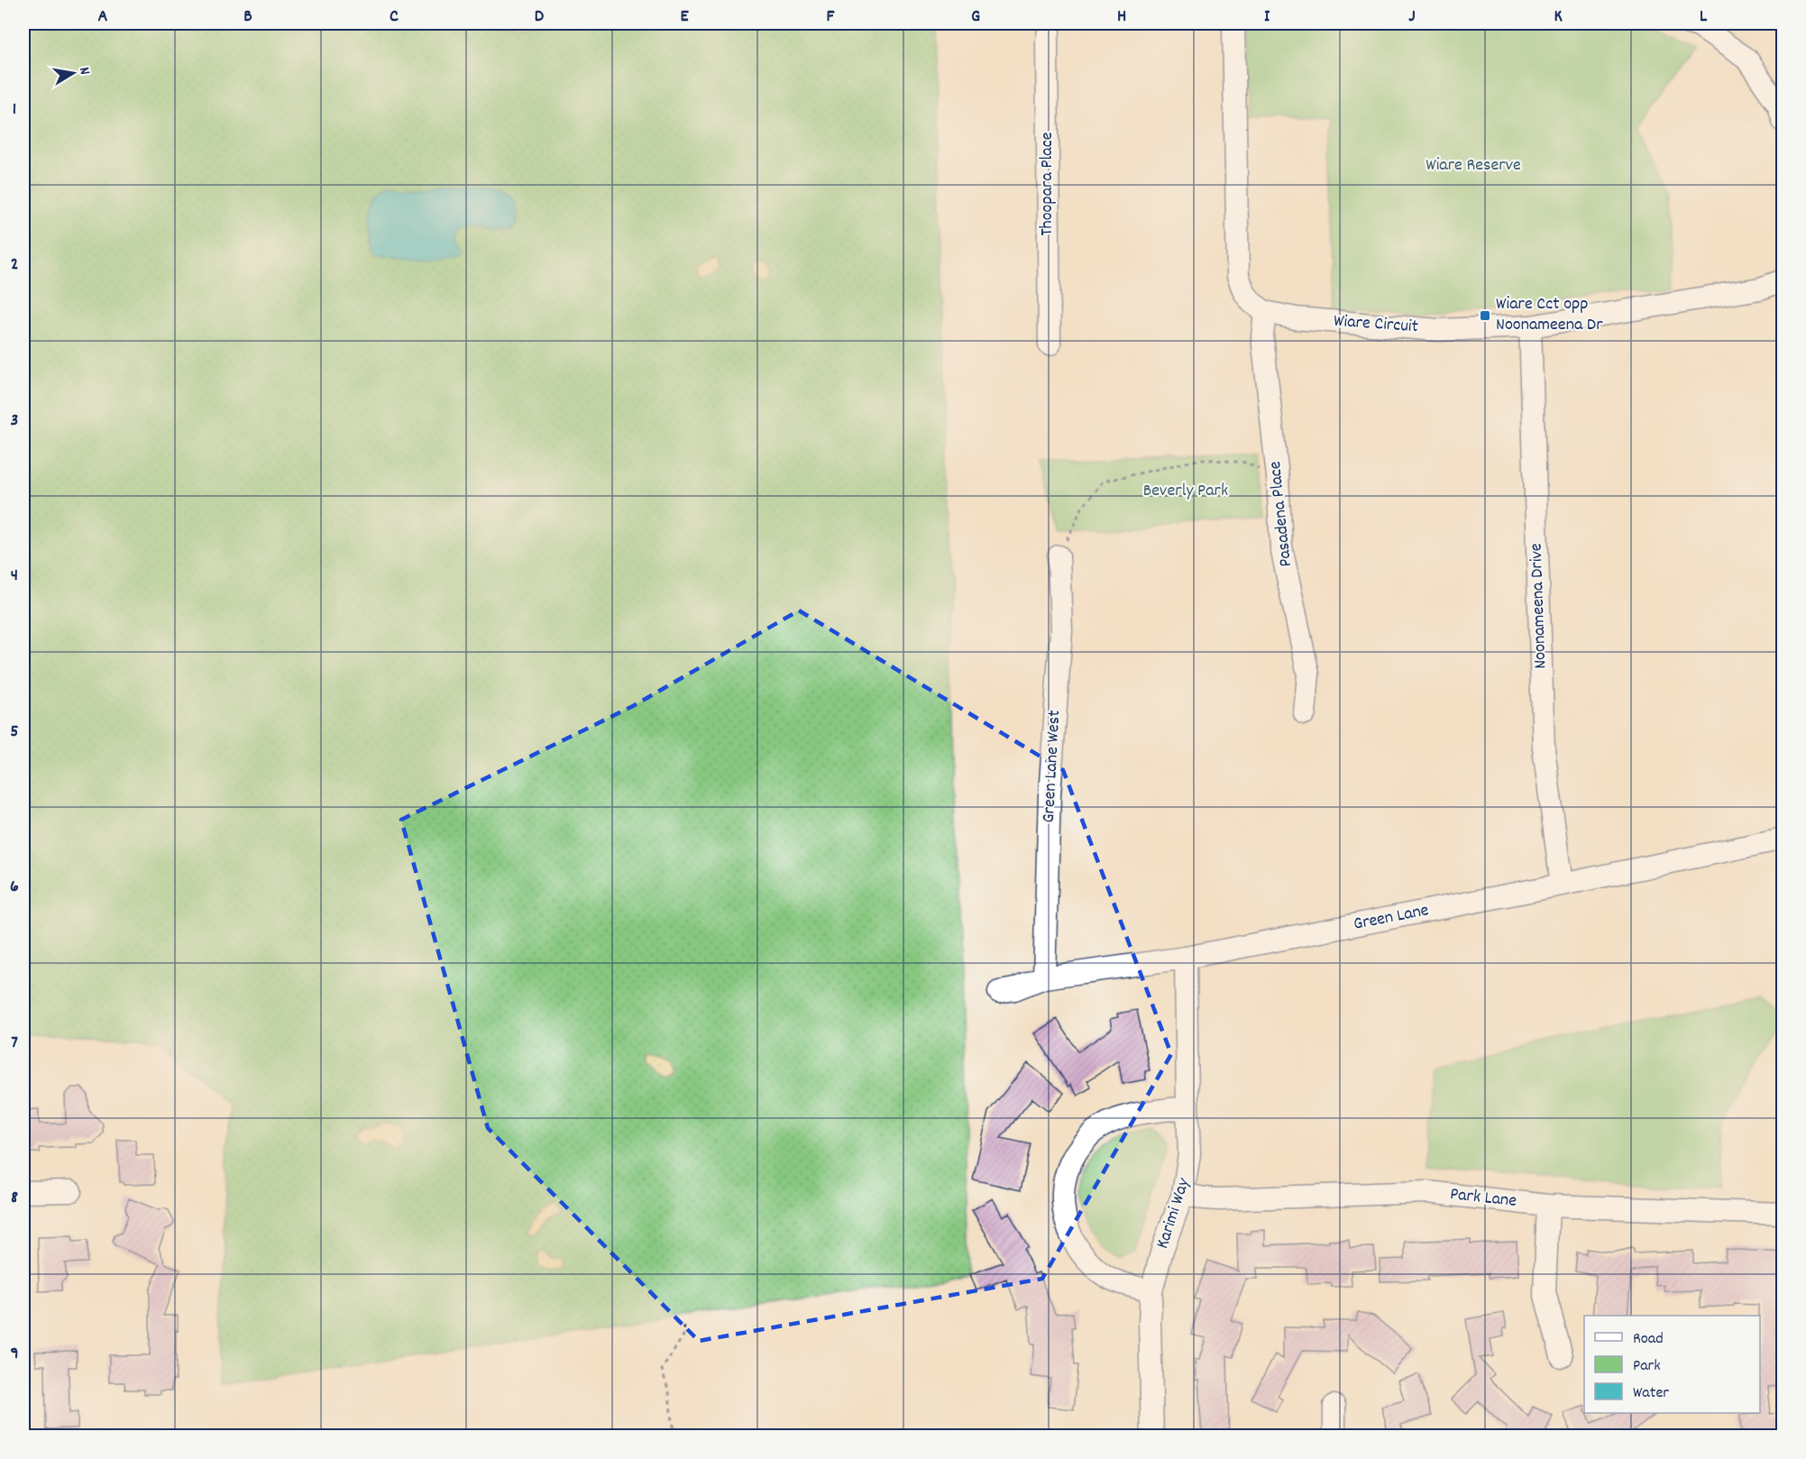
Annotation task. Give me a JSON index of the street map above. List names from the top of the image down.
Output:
{
  "streets": {
    "street": [
      "Thoopara Place",
      "Wiare Circuit",
      "Pasadena Place",
      "Noonameena Drive",
      "Green Lane West",
      "Green Lane",
      "Park Lane",
      "Karimi Way"
    ]
  },
  "crossings": [
    ["Wiare Circuit", "Pasadena Place"],
    ["Wiare Circuit", "Noonameena Drive"],
    ["Noonameena Drive", "Green Lane"],
    ["Green Lane West", "Green Lane"],
    ["Green Lane", "Karimi Way"],
    ["Park Lane", "Karimi Way"]
  ],
  "parks": ["Wiare Reserve", "Beverly Park"],
  "places": {
    "transit": ["Wiare Cct opp Noonameena Dr"]
  },
  "legend": ["Road", "Park", "Water"],
  "north": "right",
  "grid": {
    "columns": [
      "A",
      "B",
      "C",
      "D",
      "E",
      "F",
      "G",
      "H",
      "I",
      "J",
      "K",
      "L"
    ],
    "rows": [
      "1",
      "2",
      "3",
      "4",
      "5",
      "6",
      "7",
      "8",
      "9"
    ]
  }
}
